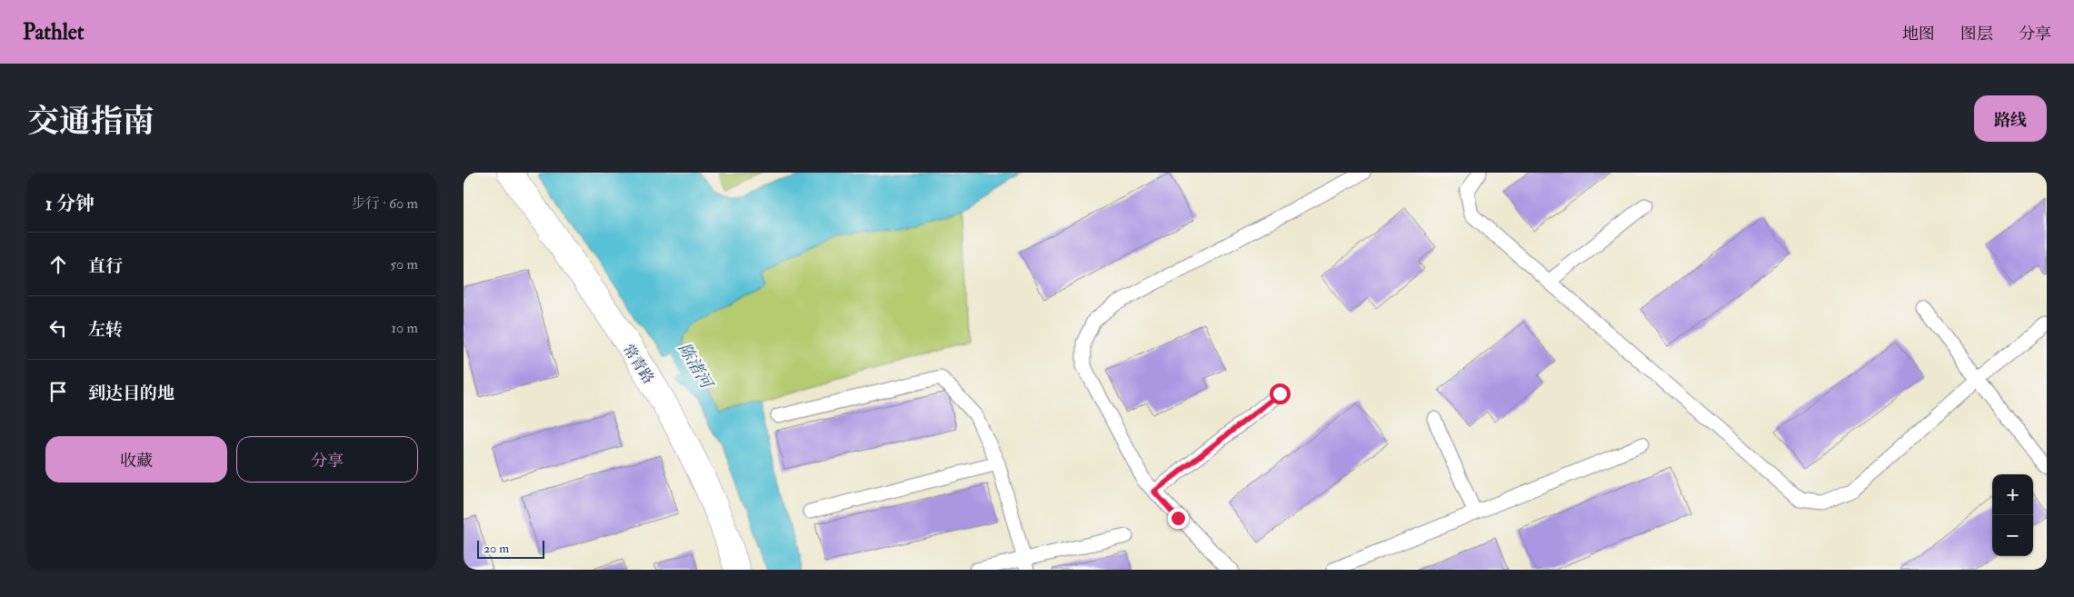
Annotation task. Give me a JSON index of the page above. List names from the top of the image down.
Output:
{
  "streets": {
    "street": ["常青路"]
  },
  "water": ["陈渚河"],
  "scale_bar": "20 m",
  "page": {
    "header": "Pathlet",
    "nav": ["地图", "图层", "分享"],
    "title": "交通指南",
    "buttons": [
      "路线",
      ["收藏", "分享"]
    ],
    "heading": ["1 分钟", "步行 · 60 m"],
    "list": [
      ["直行", "50 m"],
      ["左转", "10 m"],
      "到达目的地"
    ],
    "map_buttons": ["+", "−"],
    "scale": "20 m"
  }
}
